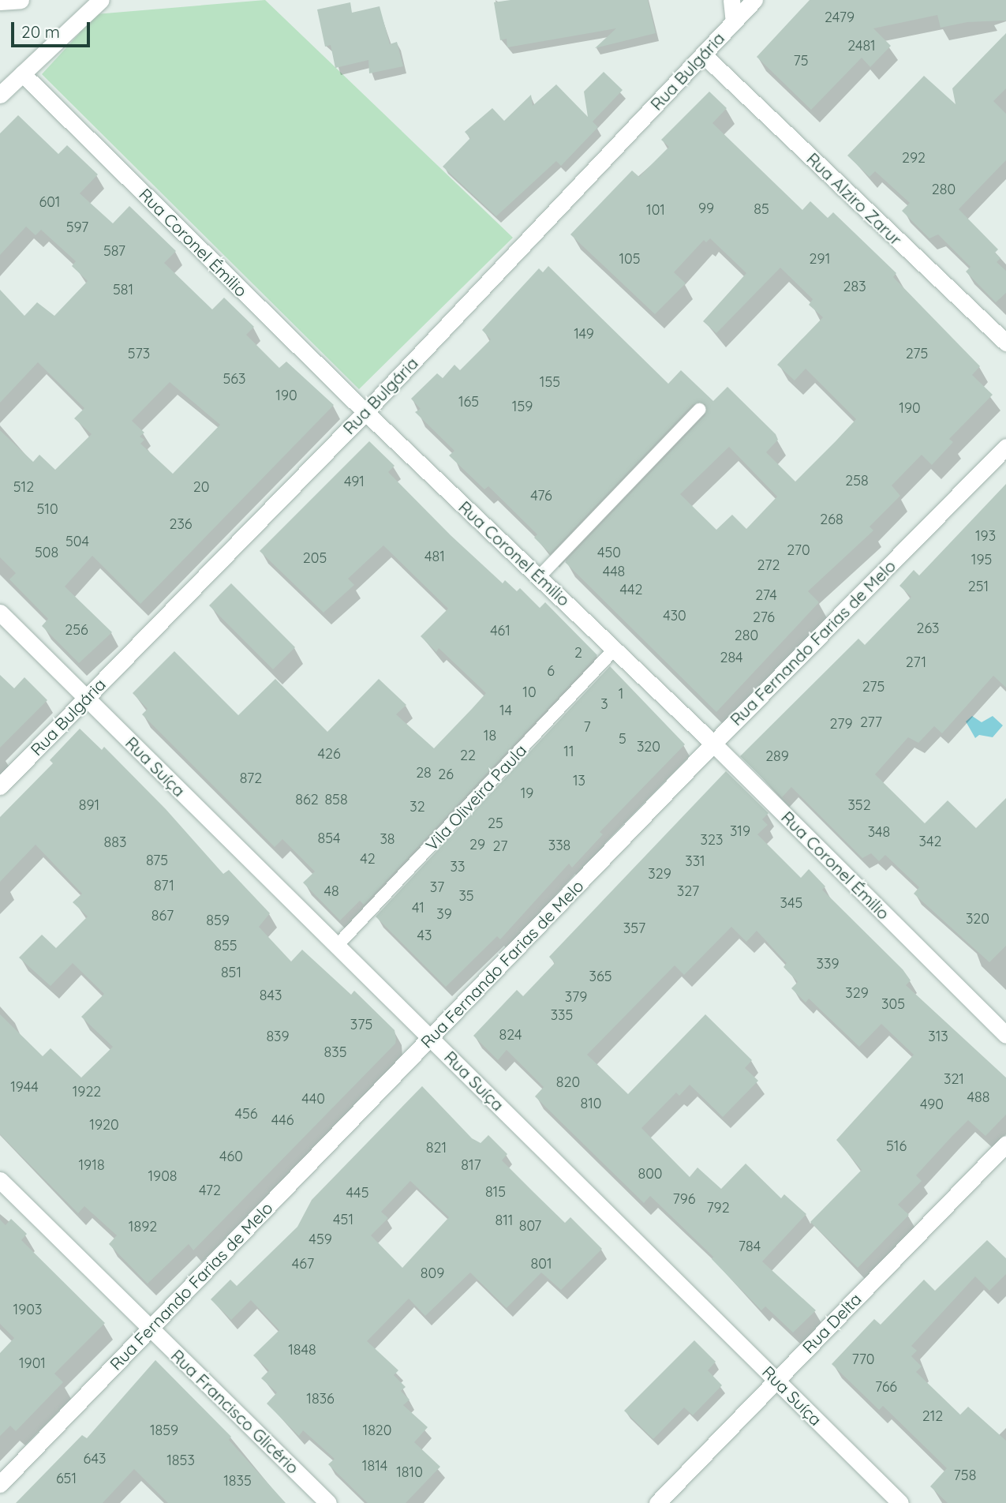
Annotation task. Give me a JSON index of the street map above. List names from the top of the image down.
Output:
{
  "streets": {
    "street": [
      "Rua Bulgária",
      "Rua Alziro Zarur",
      "Rua Coronel Émilio",
      "Rua Fernando Farias de Melo",
      "Rua Suíça",
      "Rua Delta",
      "Rua Francisco Glicério"
    ],
    "lane": ["Vila Oliveira Paula"]
  },
  "crossings": [
    ["Rua Bulgária", "Rua Alziro Zarur"],
    ["Rua Bulgária", "Rua Coronel Émilio"],
    ["Rua Bulgária", "Rua Suíça"],
    ["Rua Coronel Émilio", "Rua Fernando Farias de Melo"],
    ["Rua Coronel Émilio", "Vila Oliveira Paula"],
    ["Rua Fernando Farias de Melo", "Rua Suíça"],
    ["Rua Fernando Farias de Melo", "Rua Francisco Glicério"],
    ["Rua Suíça", "Vila Oliveira Paula"],
    ["Rua Suíça", "Rua Delta"]
  ],
  "house_numbers": [
    "2479",
    "2481",
    "75",
    "292",
    "280",
    "601",
    "99",
    "85",
    "101",
    "597",
    "587",
    "105",
    "291",
    "283",
    "581",
    "149",
    "573",
    "275",
    "563",
    "155",
    "190",
    "165",
    "159",
    "190",
    "258",
    "491",
    "512",
    "20",
    "476",
    "510",
    "268",
    "236",
    "193",
    "504",
    "270",
    "508",
    "450",
    "481",
    "205",
    "195",
    "272",
    "448",
    "251",
    "442",
    "274",
    "430",
    "276",
    "263",
    "256",
    "461",
    "280",
    "2",
    "284",
    "271",
    "6",
    "275",
    "10",
    "1",
    "3",
    "14",
    "277",
    "279",
    "7",
    "18",
    "5",
    "320",
    "11",
    "426",
    "22",
    "289",
    "28",
    "26",
    "872",
    "13",
    "19",
    "862",
    "858",
    "891",
    "352",
    "32",
    "25",
    "319",
    "348",
    "854",
    "38",
    "323",
    "342",
    "883",
    "29",
    "338",
    "27",
    "42",
    "875",
    "331",
    "33",
    "329",
    "871",
    "37",
    "48",
    "327",
    "35",
    "345",
    "41",
    "39",
    "867",
    "320",
    "859",
    "357",
    "43",
    "855",
    "339",
    "851",
    "365",
    "329",
    "843",
    "379",
    "305",
    "335",
    "375",
    "824",
    "839",
    "313",
    "835",
    "321",
    "820",
    "1944",
    "1922",
    "488",
    "440",
    "810",
    "490",
    "456",
    "446",
    "1920",
    "516",
    "821",
    "460",
    "1918",
    "817",
    "800",
    "1908",
    "472",
    "815",
    "445",
    "796",
    "792",
    "451",
    "811",
    "807",
    "1892",
    "459",
    "784",
    "467",
    "801",
    "809",
    "1903",
    "1848",
    "770",
    "1901",
    "766",
    "1836",
    "212",
    "1859",
    "1820",
    "643",
    "1853",
    "1814",
    "1810",
    "758",
    "651",
    "1835"
  ],
  "scale_bar": "20 m"
}
